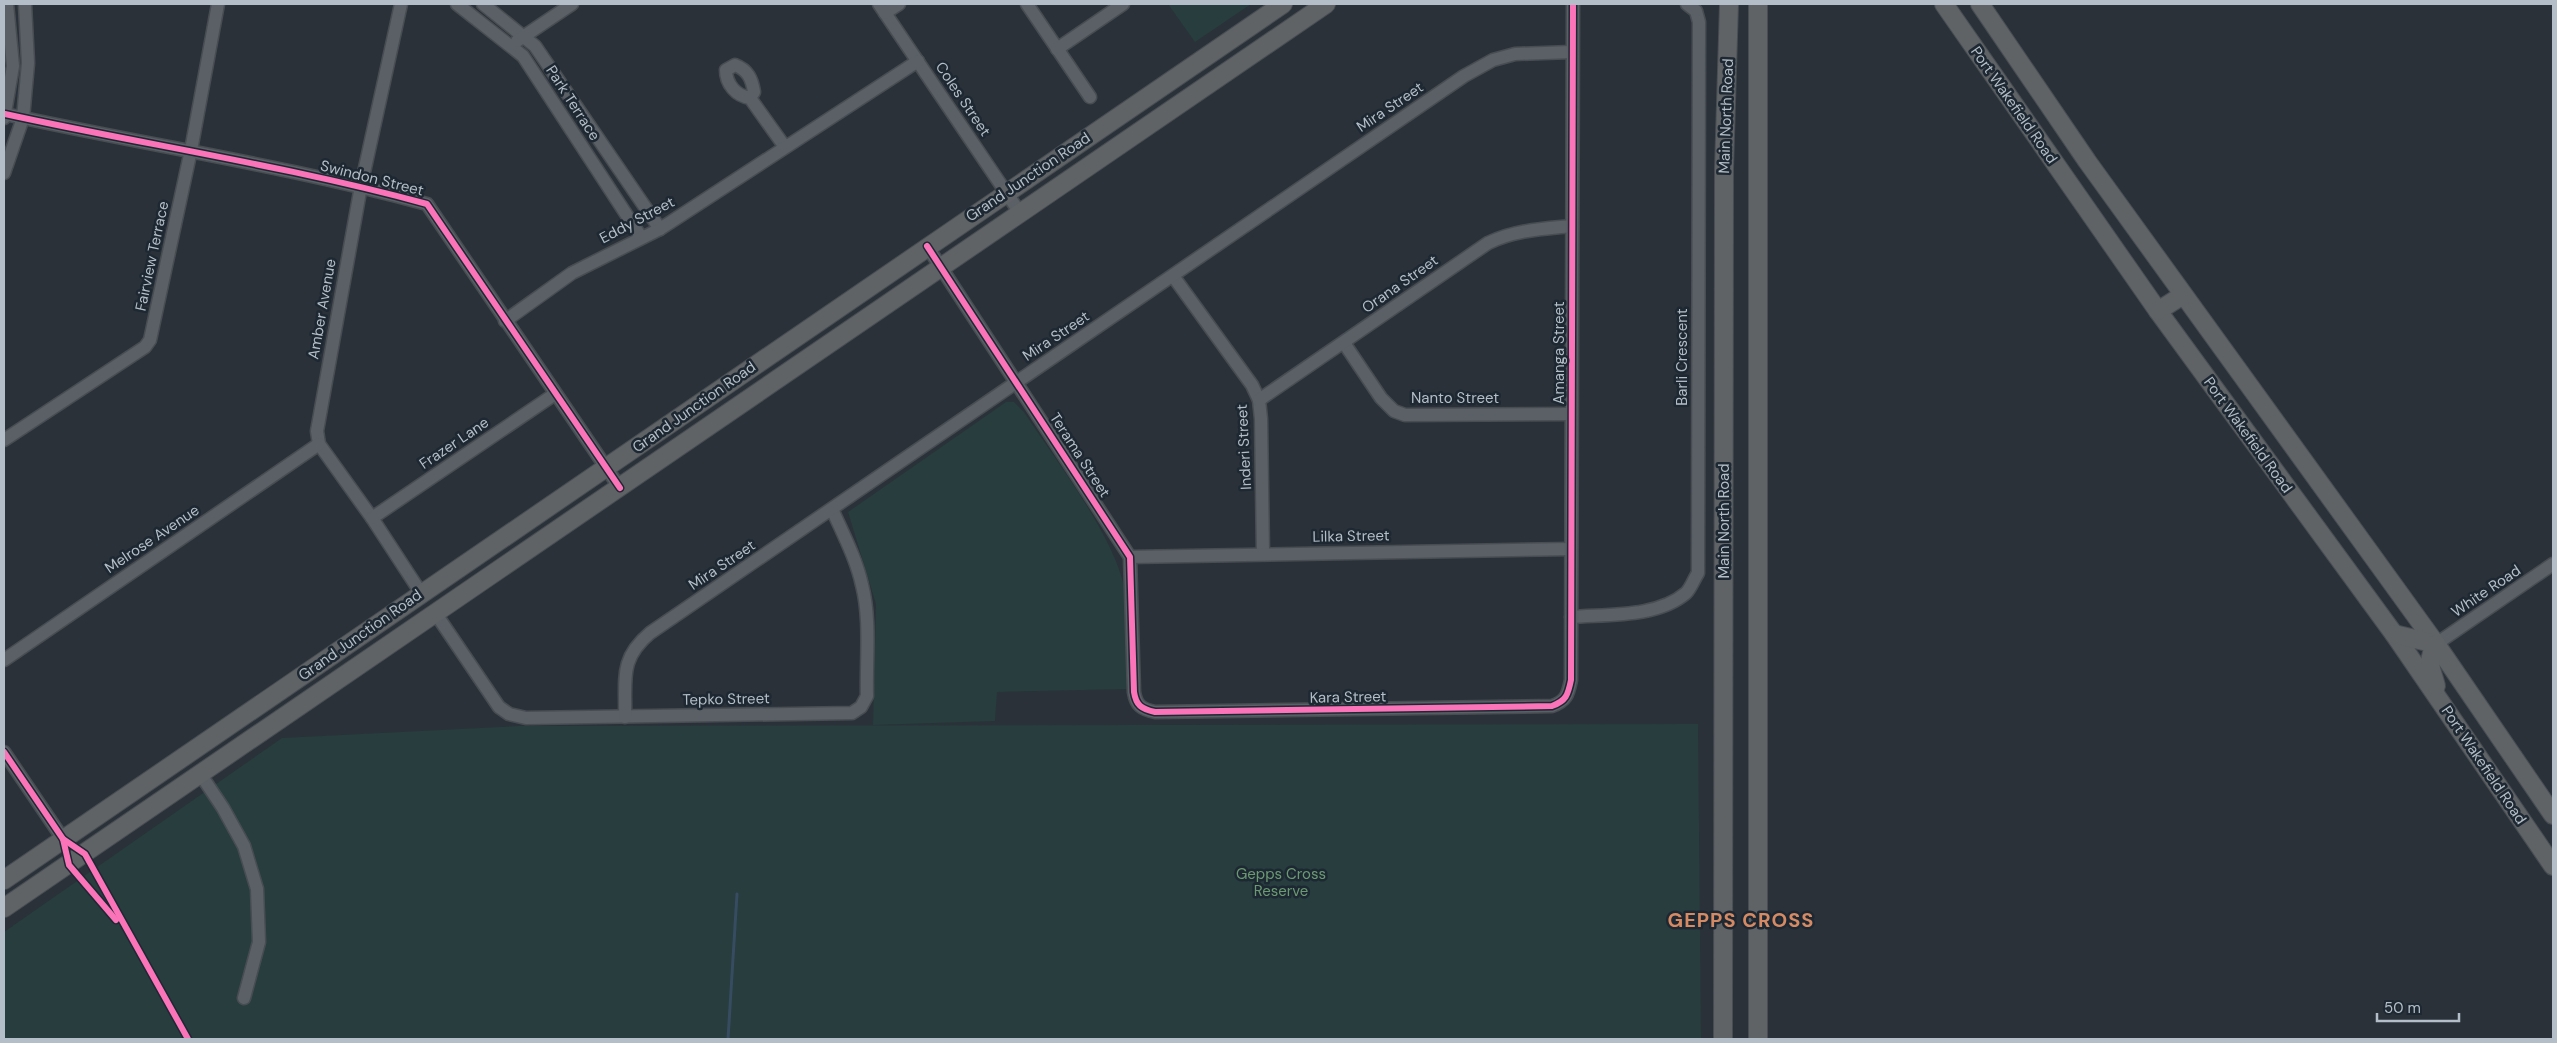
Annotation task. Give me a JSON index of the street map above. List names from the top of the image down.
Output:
{
  "streets": {
    "highway": ["Port Wakefield Road", "Main North Road", "Grand Junction Road"],
    "street": [
      "Coles Street",
      "Park Terrace",
      "Mira Street",
      "Swindon Street",
      "Eddy Street",
      "Fairview Terrace",
      "Orana Street",
      "Amber Avenue",
      "Amanga Street",
      "Barli Crescent",
      "Nanto Street",
      "Frazer Lane",
      "Inderi Street",
      "Terama Street",
      "Lilka Street",
      "Melrose Avenue",
      "White Road",
      "Kara Street",
      "Tepko Street"
    ]
  },
  "crossings": [
    ["Coles Street", "Grand Junction Road"],
    ["Coles Street", "Eddy Street"],
    ["Park Terrace", "Eddy Street"],
    ["Port Wakefield Road", "White Road"],
    ["Mira Street", "Amanga Street"],
    ["Mira Street", "Inderi Street"],
    ["Mira Street", "Terama Street"],
    ["Mira Street", "Tepko Street"],
    ["Grand Junction Road", "Swindon Street"],
    ["Grand Junction Road", "Terama Street"],
    ["Grand Junction Road", "Tepko Street"],
    ["Swindon Street", "Eddy Street"],
    ["Swindon Street", "Fairview Terrace"],
    ["Swindon Street", "Amber Avenue"],
    ["Swindon Street", "Frazer Lane"],
    ["Orana Street", "Amanga Street"],
    ["Orana Street", "Nanto Street"],
    ["Orana Street", "Inderi Street"],
    ["Amber Avenue", "Melrose Avenue"],
    ["Amanga Street", "Barli Crescent"],
    ["Amanga Street", "Nanto Street"],
    ["Amanga Street", "Lilka Street"],
    ["Amanga Street", "Kara Street"],
    ["Inderi Street", "Lilka Street"],
    ["Terama Street", "Lilka Street"],
    ["Terama Street", "Kara Street"],
    ["Lilka Street", "Kara Street"]
  ],
  "districts": ["GEPPS CROSS"],
  "parks": ["Gepps Cross Reserve"],
  "scale_bar": "50 m"
}
